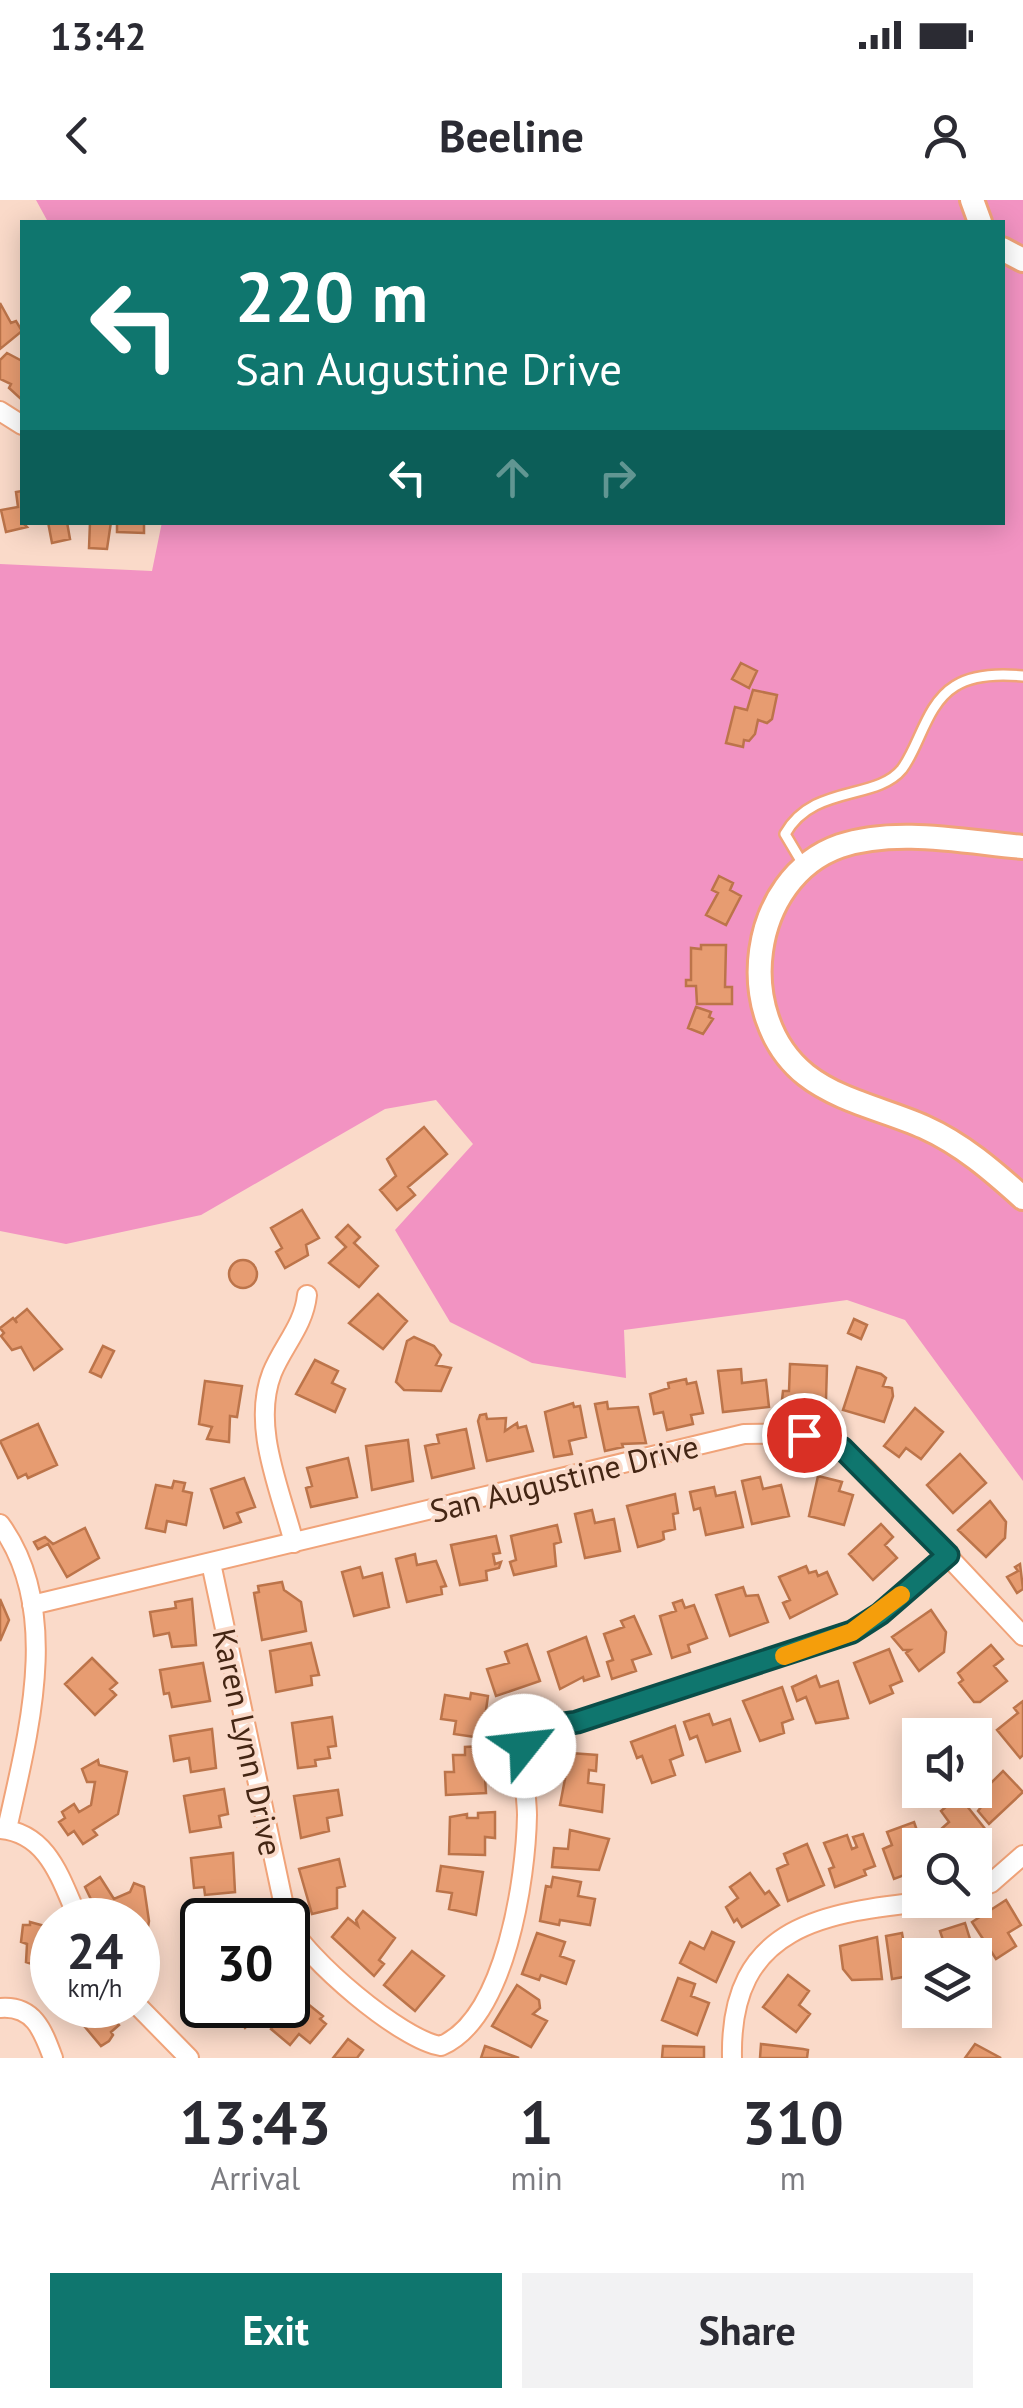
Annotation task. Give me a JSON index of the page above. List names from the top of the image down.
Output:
{
  "streets": {
    "street": ["San Augustine Drive", "Karen Lynn Drive"]
  },
  "crossings": [
    ["San Augustine Drive", "Karen Lynn Drive"]
  ],
  "page": {
    "status": "13:42",
    "header": "Beeline",
    "turn": ["220 m", "San Augustine Drive"],
    "speed": "24 km/h",
    "limit": "30",
    "eta": [
      "13:43",
      "Arrival",
      "1",
      "min",
      "310",
      "m"
    ],
    "buttons": ["Exit", "Share"]
  }
}
